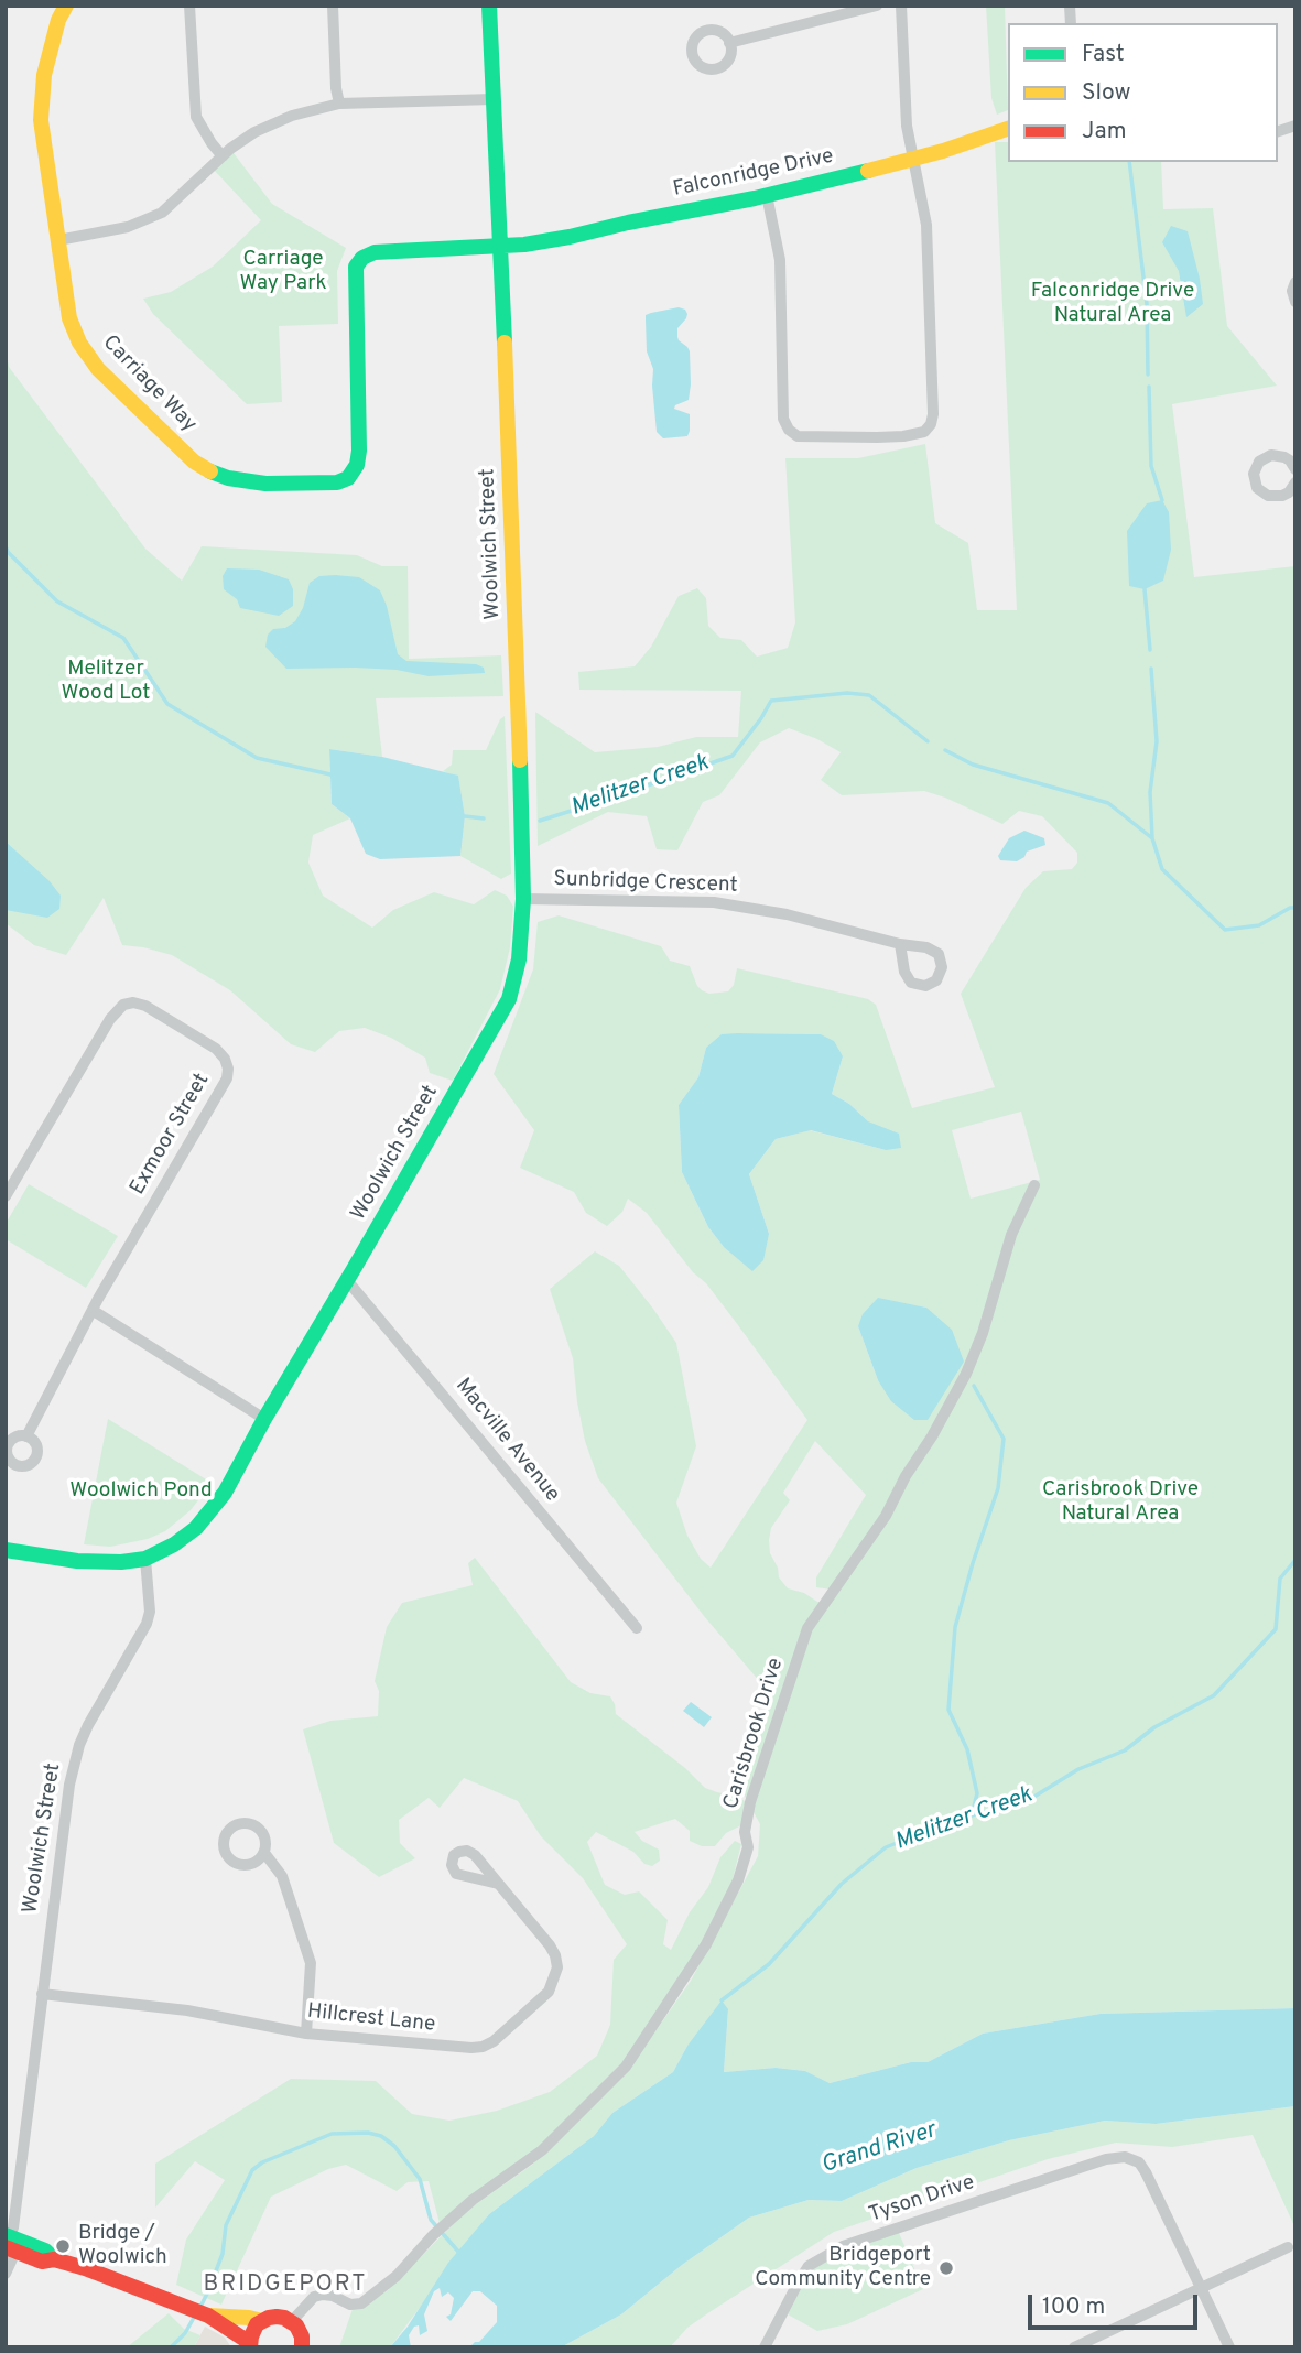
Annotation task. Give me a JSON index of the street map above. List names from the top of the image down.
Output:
{
  "streets": {
    "street": [
      "Falconridge Drive",
      "Carriage Way",
      "Woolwich Street",
      "Sunbridge Crescent",
      "Exmoor Street",
      "Macville Avenue",
      "Carisbrook Drive",
      "Hillcrest Lane",
      "Tyson Drive"
    ]
  },
  "crossings": [
    ["Falconridge Drive", "Carriage Way"],
    ["Falconridge Drive", "Woolwich Street"],
    ["Carriage Way", "Woolwich Street"],
    ["Woolwich Street", "Sunbridge Crescent"],
    ["Woolwich Street", "Macville Avenue"],
    ["Woolwich Street", "Hillcrest Lane"]
  ],
  "districts": ["BRIDGEPORT"],
  "water": ["Melitzer Creek", "Grand River"],
  "parks": [
    "Carriage Way Park",
    "Falconridge Drive Natural Area",
    "Melitzer Wood Lot",
    "Carisbrook Drive Natural Area",
    "Woolwich Pond"
  ],
  "places": ["Bridge / Woolwich", "Bridgeport Community Centre"],
  "legend": ["Fast", "Slow", "Jam"],
  "scale_bar": "100 m"
}
